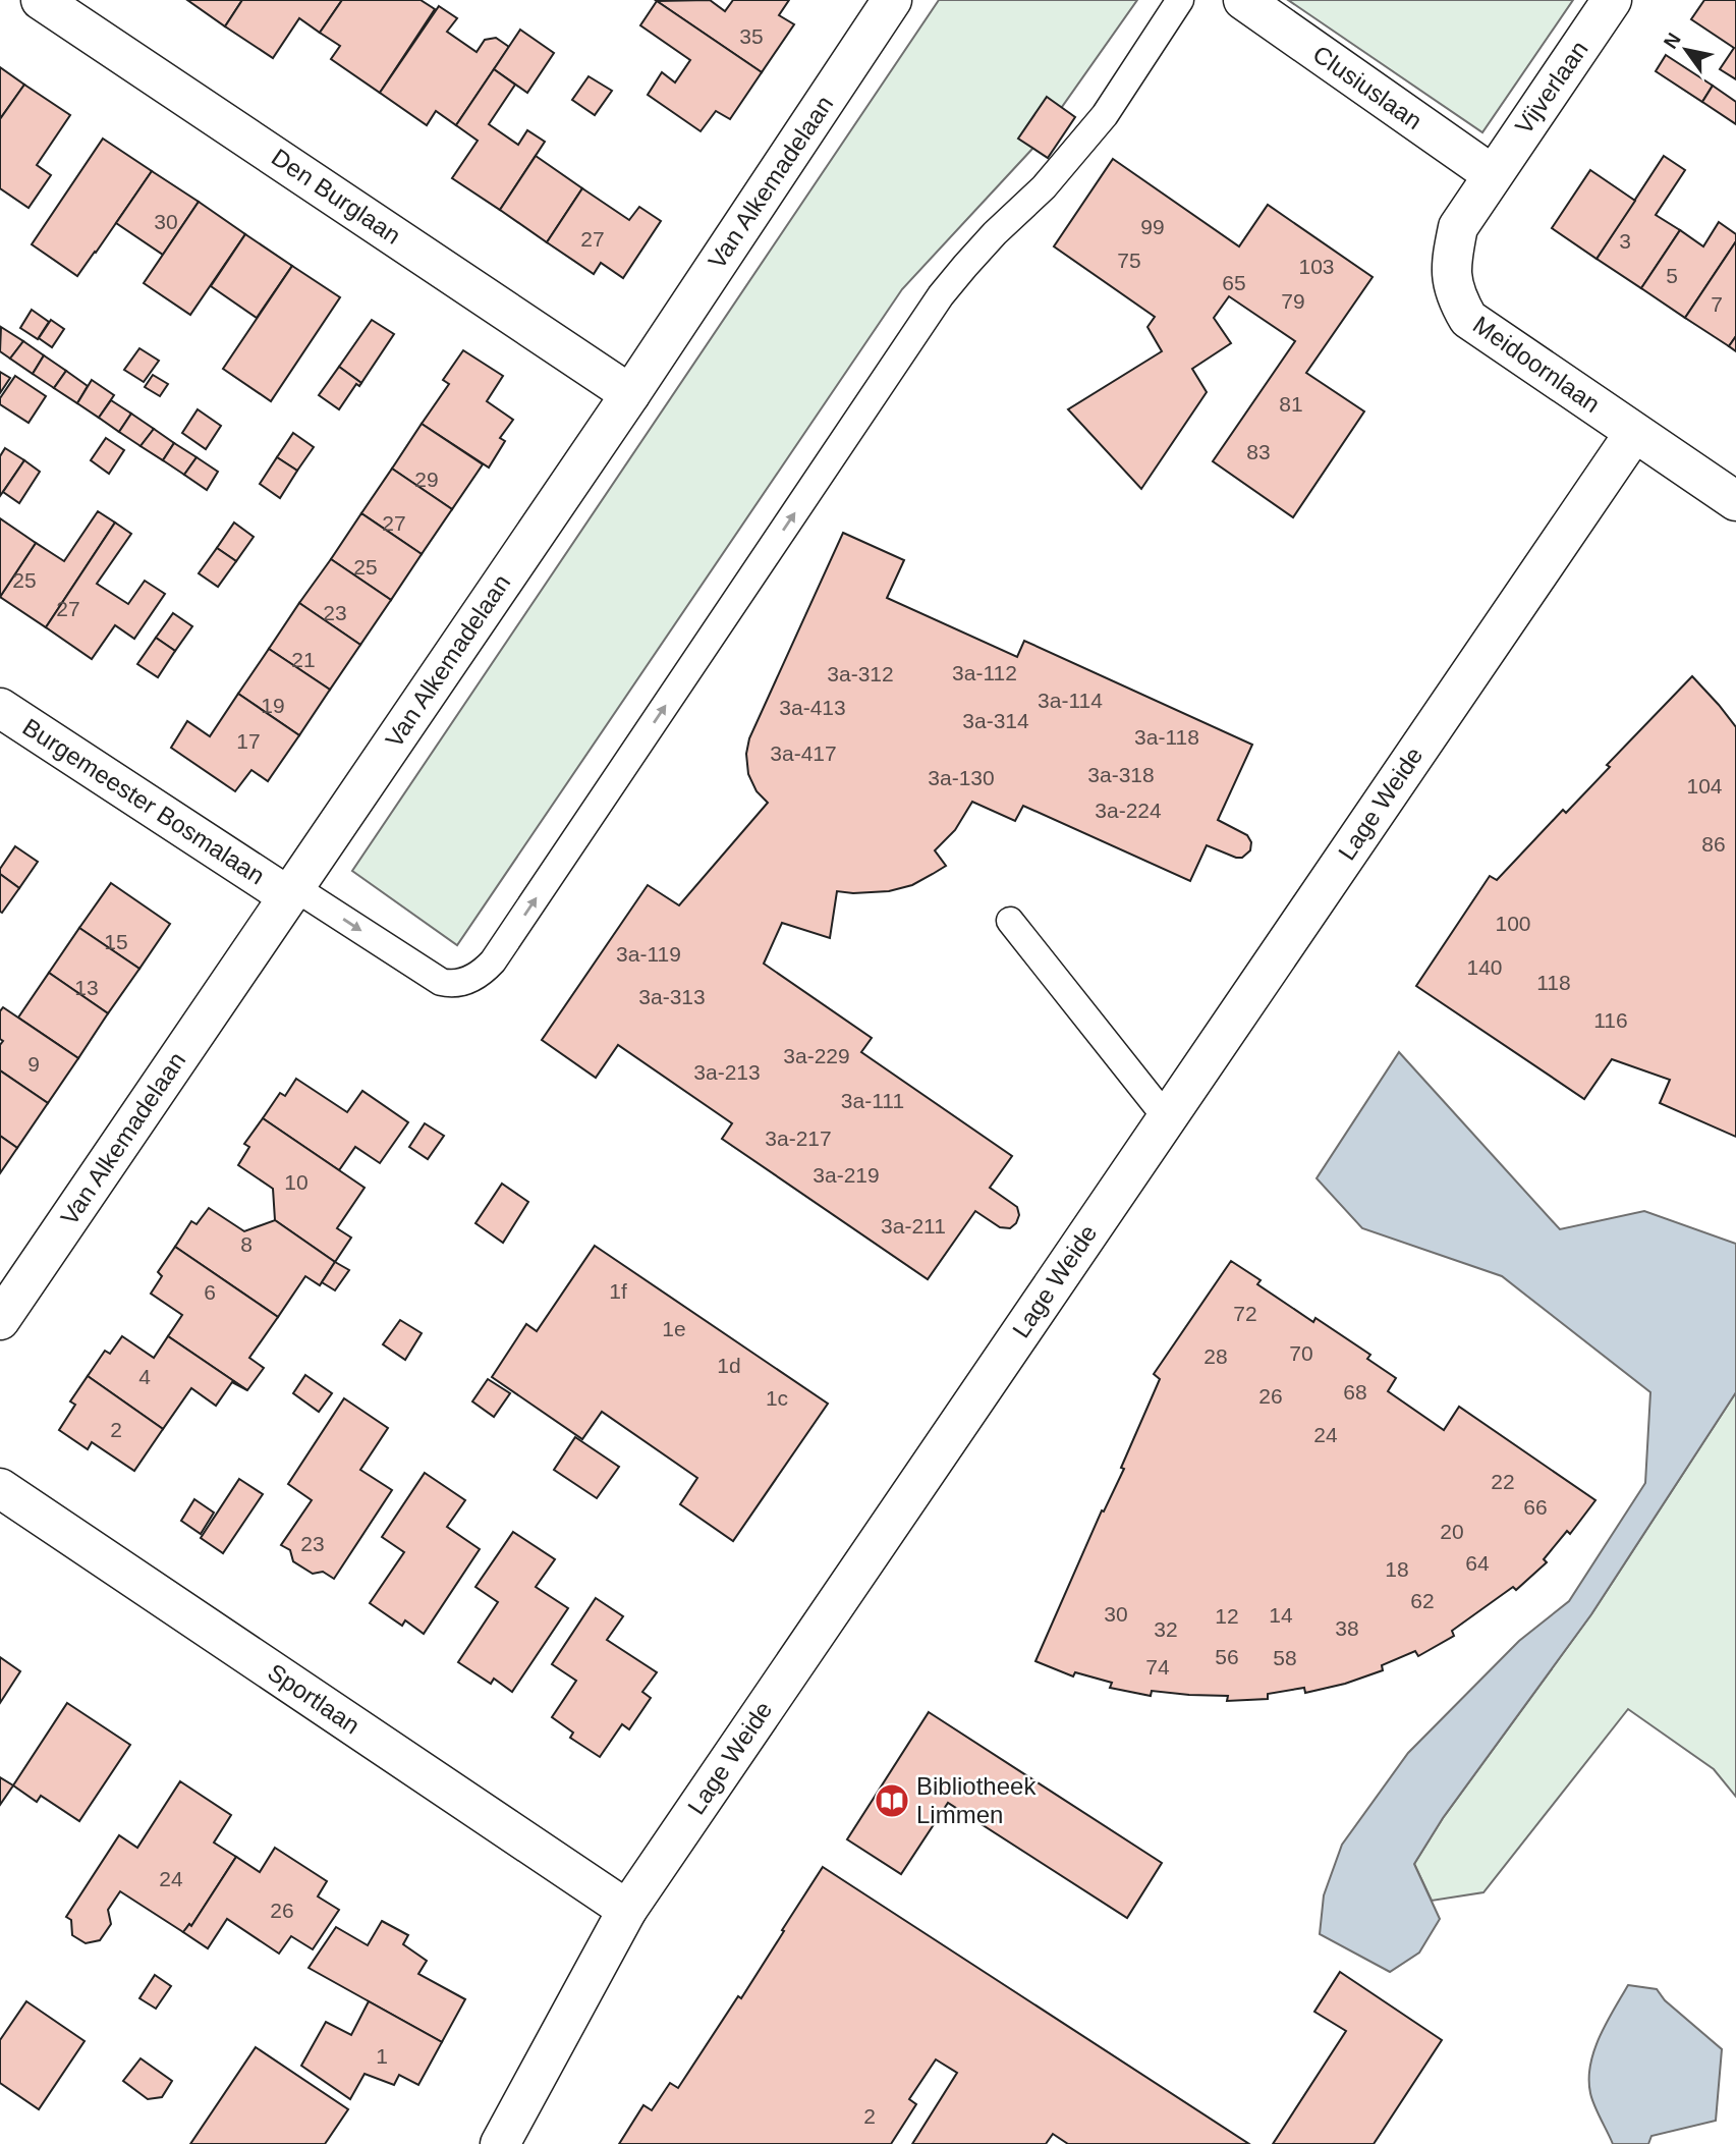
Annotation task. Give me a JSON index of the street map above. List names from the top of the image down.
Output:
{
  "streets": {
    "street": [
      "Clusiuslaan",
      "Vijverlaan",
      "Van Alkemadelaan",
      "Den Burglaan",
      "Meidoornlaan",
      "Burgemeester Bosmalaan",
      "Lage Weide",
      "Sportlaan"
    ]
  },
  "crossings": [
    ["Clusiuslaan", "Vijverlaan"],
    ["Clusiuslaan", "Meidoornlaan"],
    ["Vijverlaan", "Meidoornlaan"],
    ["Van Alkemadelaan", "Den Burglaan"],
    ["Van Alkemadelaan", "Burgemeester Bosmalaan"],
    ["Meidoornlaan", "Lage Weide"],
    ["Lage Weide", "Sportlaan"]
  ],
  "places": {
    "library": ["Bibliotheek Limmen"]
  },
  "house_numbers": [
    "35",
    "30",
    "99",
    "27",
    "3",
    "75",
    "103",
    "5",
    "65",
    "79",
    "7",
    "81",
    "83",
    "29",
    "27",
    "25",
    "25",
    "27",
    "23",
    "21",
    "3a-112",
    "3a-312",
    "3a-114",
    "19",
    "3a-413",
    "3a-314",
    "3a-118",
    "17",
    "3a-417",
    "3a-318",
    "3a-130",
    "104",
    "3a-224",
    "86",
    "100",
    "15",
    "3a-119",
    "140",
    "118",
    "13",
    "3a-313",
    "116",
    "3a-229",
    "9",
    "3a-213",
    "3a-111",
    "3a-217",
    "3a-219",
    "10",
    "3a-211",
    "8",
    "1f",
    "6",
    "72",
    "1e",
    "70",
    "28",
    "1d",
    "4",
    "68",
    "26",
    "1c",
    "2",
    "24",
    "22",
    "66",
    "20",
    "23",
    "64",
    "18",
    "62",
    "30",
    "14",
    "12",
    "38",
    "32",
    "56",
    "58",
    "74",
    "24",
    "26",
    "1",
    "2"
  ],
  "north": "top left"
}
